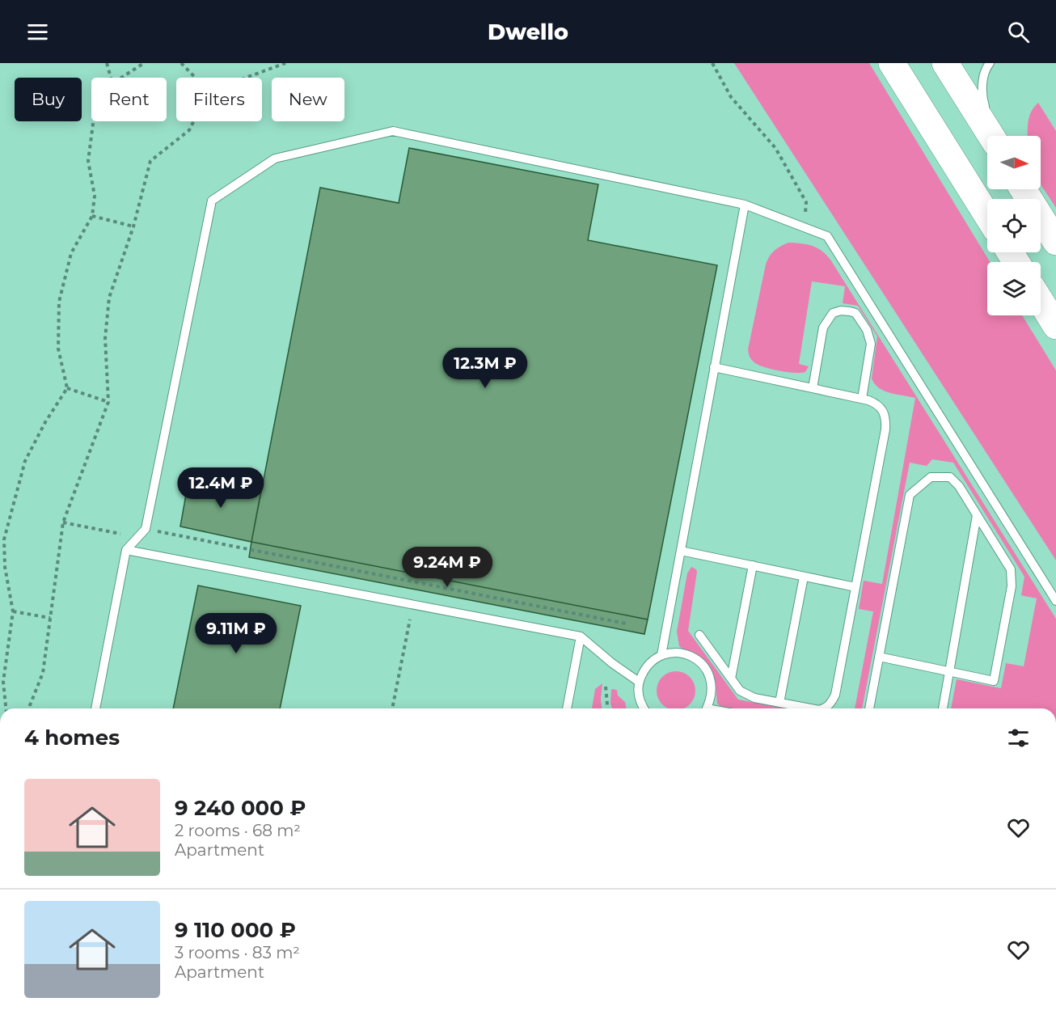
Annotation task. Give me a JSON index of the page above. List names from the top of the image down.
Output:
{
  "north": "right",
  "page": {
    "header": "Dwello",
    "chip": [
      "Buy",
      "Rent",
      "Filters",
      "New"
    ],
    "price": [
      "12.3M ₽",
      "12.4M ₽",
      "9.24M ₽",
      "9.11M ₽"
    ],
    "heading": "4 homes",
    "list": [
      {
        "name": "9 240 000 ₽",
        "note": "2 rooms · 68 m² · Apartment"
      },
      {
        "name": "9 110 000 ₽",
        "note": "3 rooms · 83 m² · Apartment"
      }
    ]
  }
}
